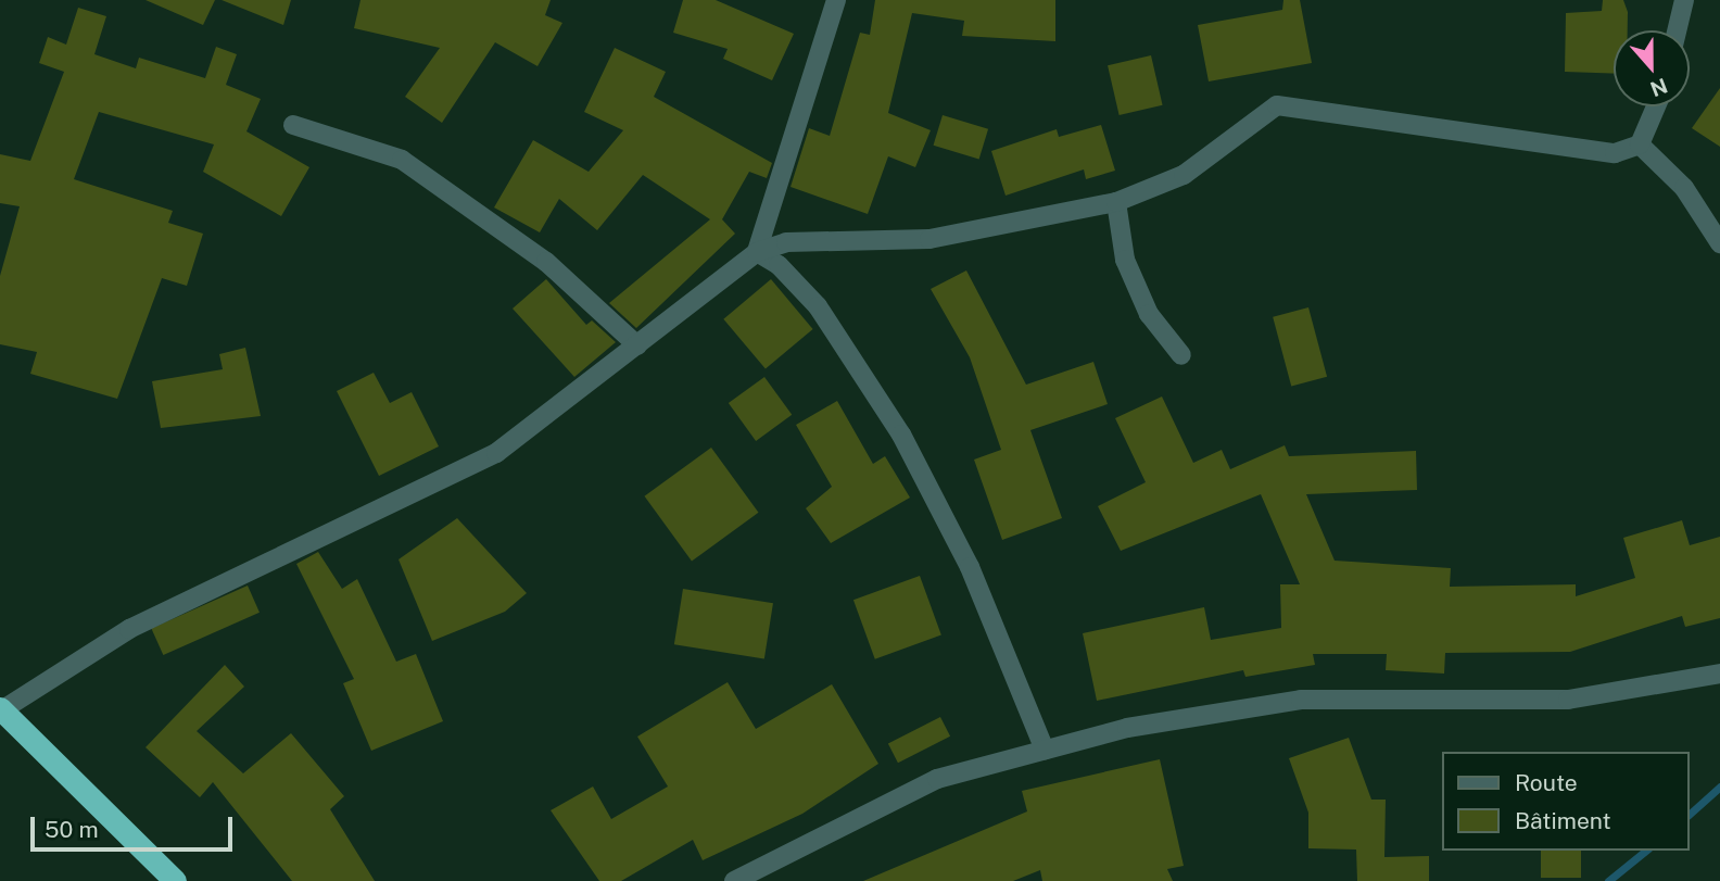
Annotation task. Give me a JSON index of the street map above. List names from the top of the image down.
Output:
{
  "legend": ["Route", "Bâtiment"],
  "scale_bar": "50 m",
  "north": "bottom"
}
